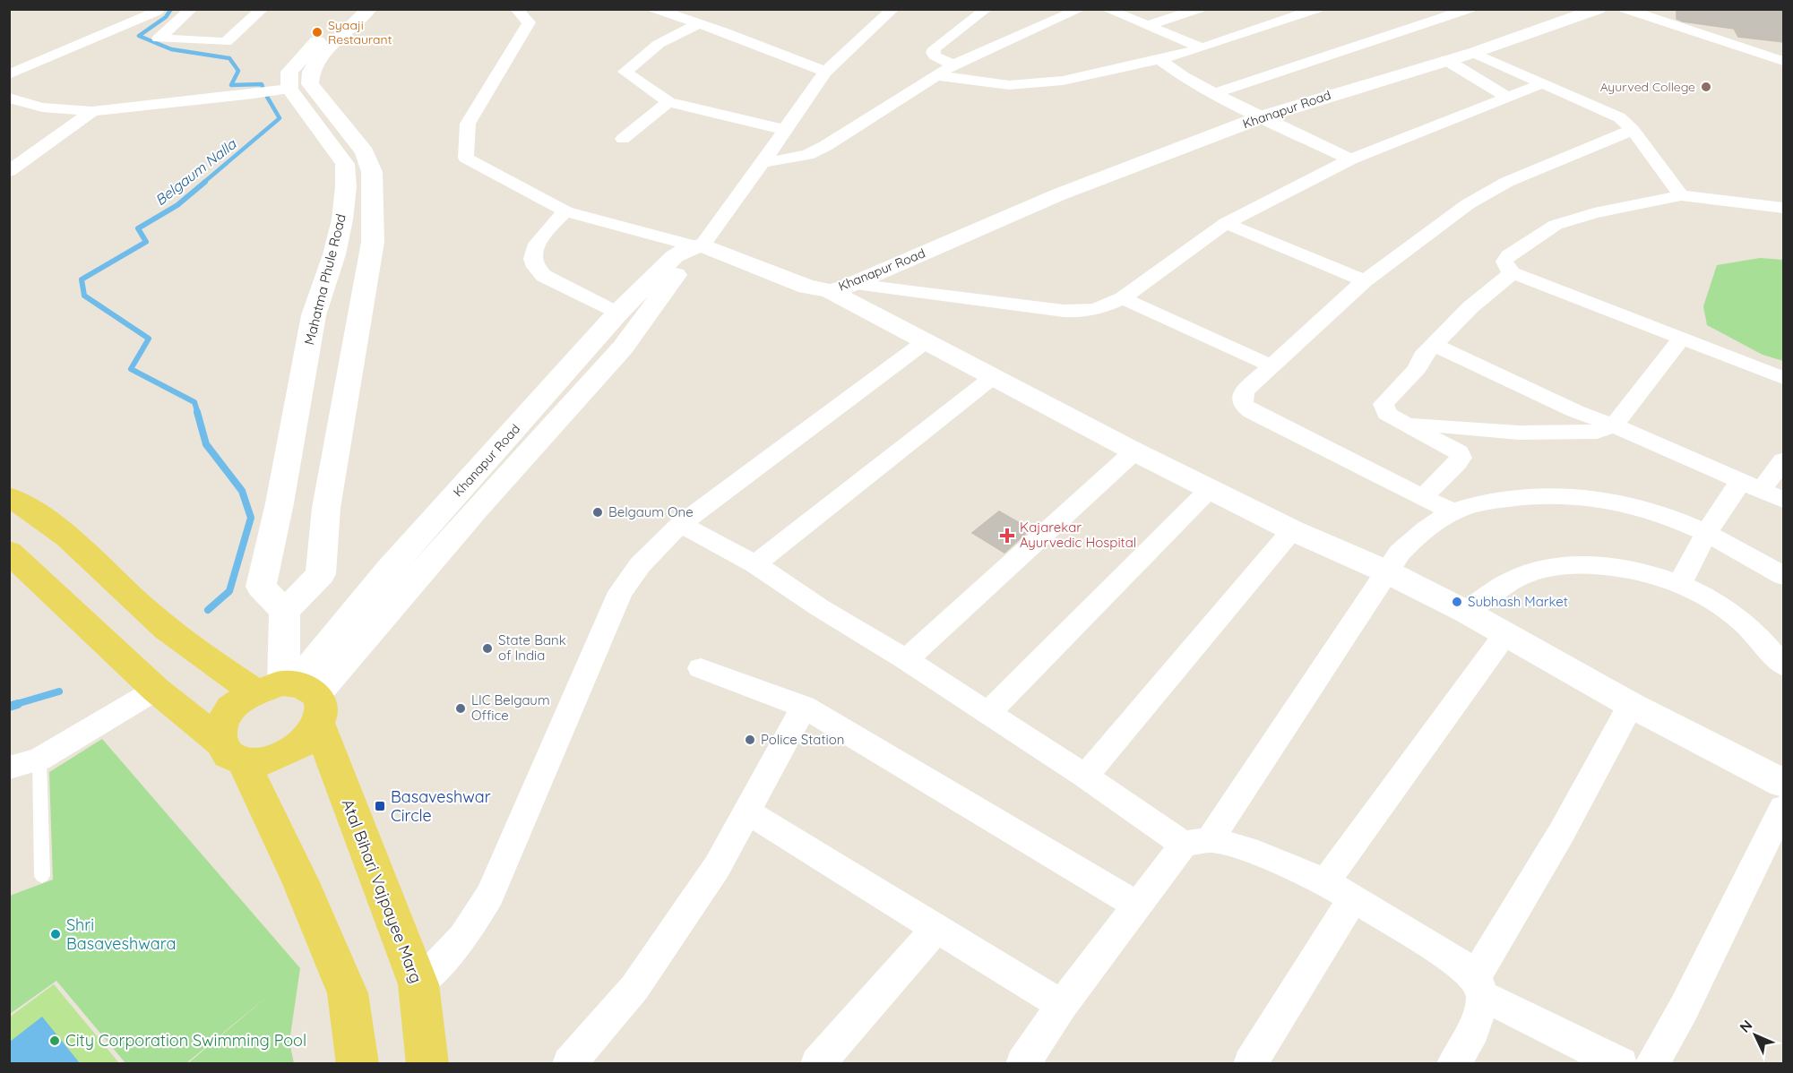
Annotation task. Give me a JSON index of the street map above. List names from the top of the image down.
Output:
{
  "streets": {
    "main road": ["Khanapur Road", "Mahatma Phule Road", "Atal Bihari Vajpayee Marg"]
  },
  "crossings": [
    ["Khanapur Road", "Atal Bihari Vajpayee Marg"]
  ],
  "water": ["Belgaum Nalla"],
  "places": {
    "other": [
      "Syaaji Restaurant",
      "Ayurved College",
      "Belgaum One",
      "Subhash Market",
      "State Bank of India",
      "LIC Belgaum Office",
      "Police Station",
      "Shri Basaveshwara",
      "City Corporation Swimming Pool"
    ],
    "health": ["Kajarekar Ayurvedic Hospital"],
    "transit": ["Basaveshwar Circle"]
  },
  "north": "top left"
}
